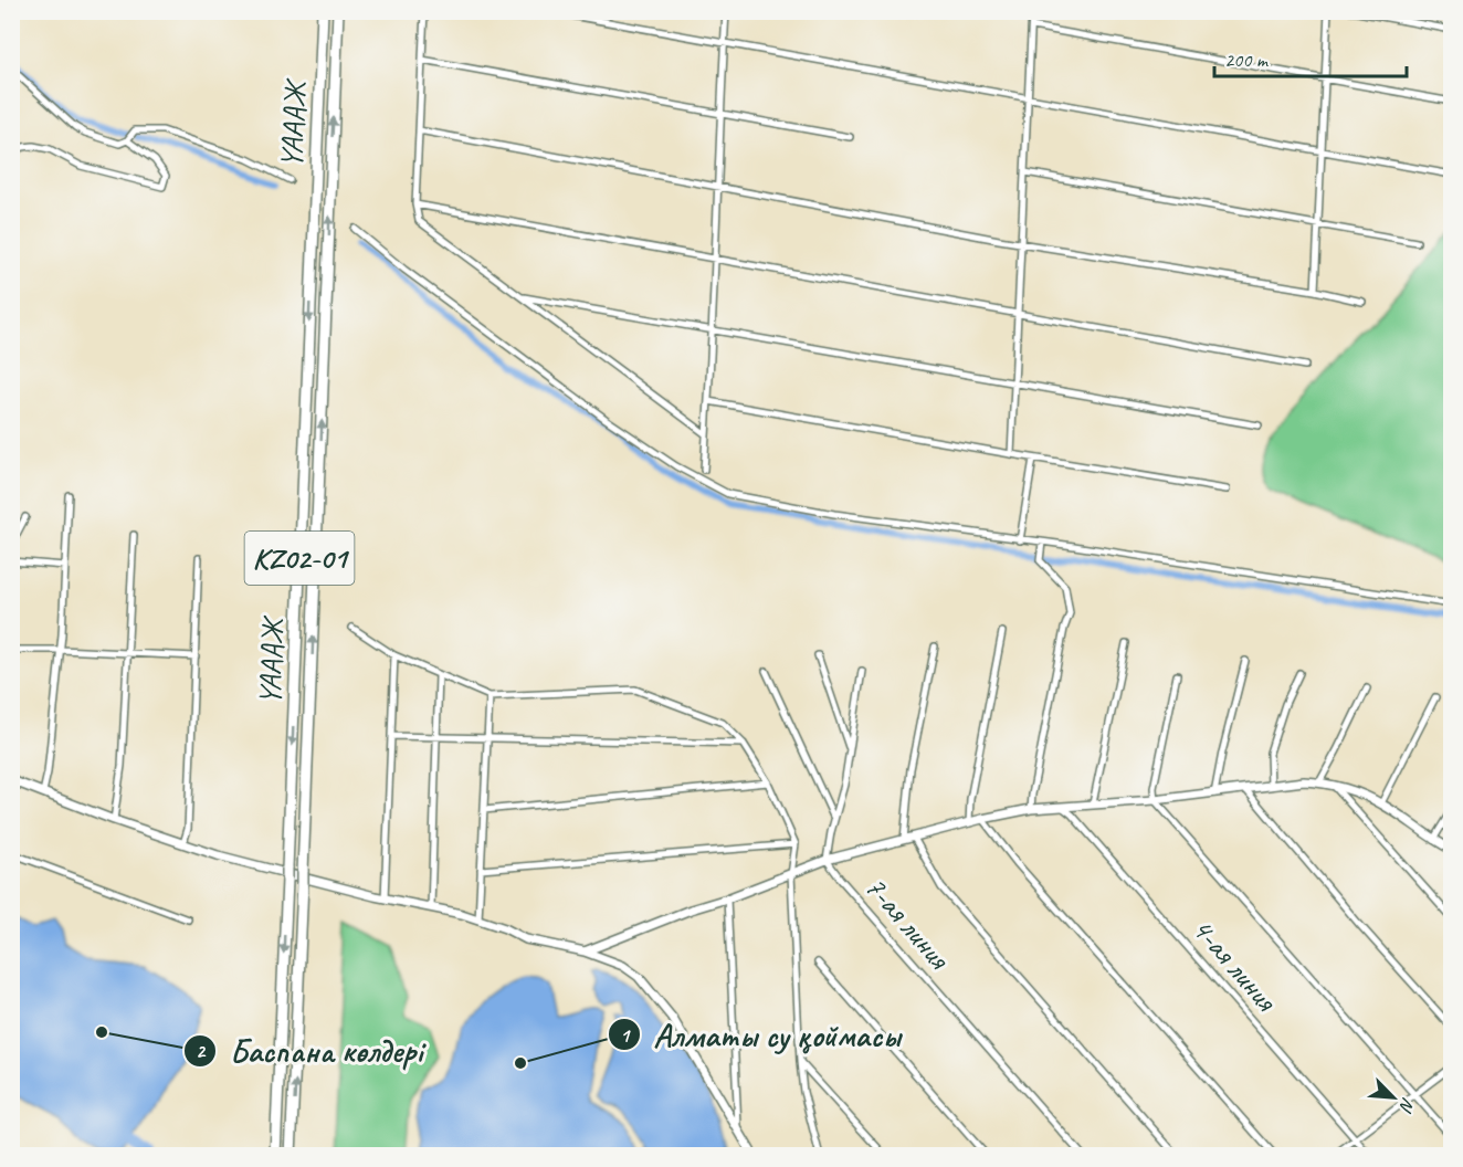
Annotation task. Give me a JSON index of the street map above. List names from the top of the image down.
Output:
{
  "streets": {
    "highway": ["ҮАААЖ", "KZ02-01"],
    "street": ["7-ая линия", "4-ая линия"]
  },
  "places": ["Баспана көлдері", "Алматы су қоймасы"],
  "scale_bar": "200 m",
  "north": "bottom right"
}
